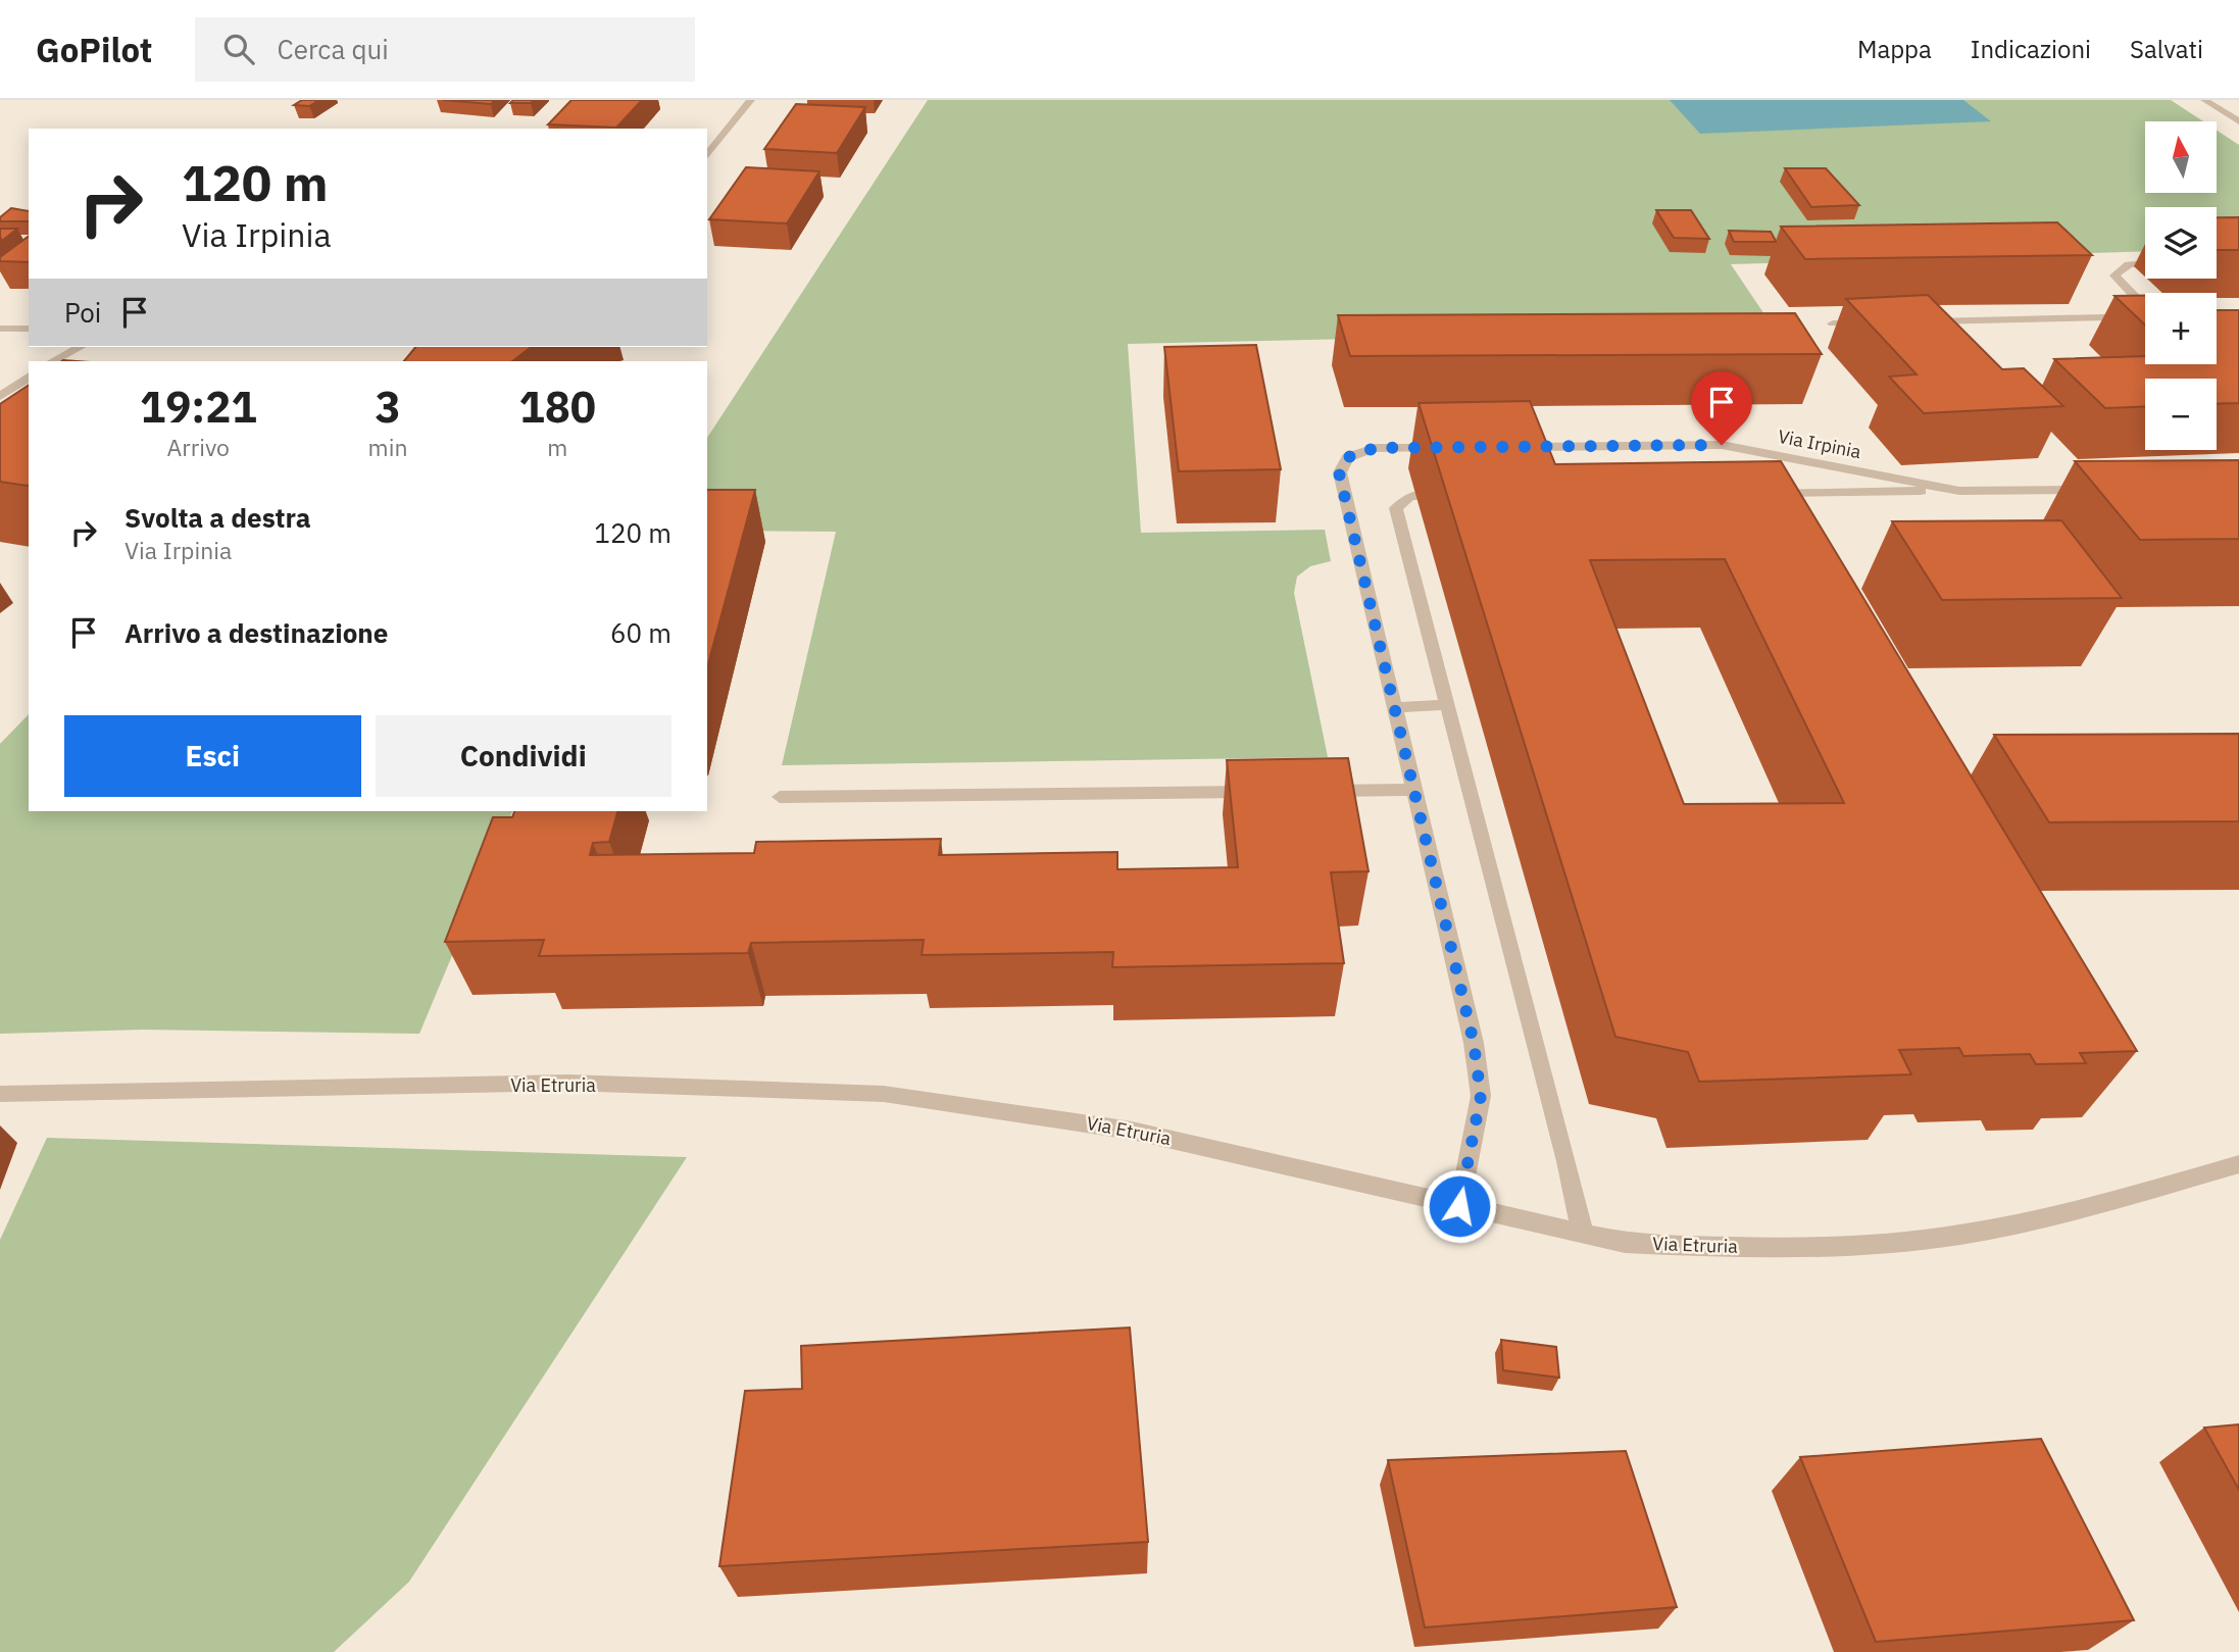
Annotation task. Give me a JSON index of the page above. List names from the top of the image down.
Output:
{
  "streets": {
    "street": ["Via Irpinia", "Via Etruria"]
  },
  "north": "top",
  "page": {
    "header": "GoPilot",
    "search": "Cerca qui",
    "nav": ["Mappa", "Indicazioni", "Salvati"],
    "map_buttons": ["+", "−"],
    "turn": ["120 m", "Via Irpinia"],
    "then": "Poi",
    "eta": [
      "19:21",
      "Arrivo",
      "3",
      "min",
      "180",
      "m"
    ],
    "list": [
      {
        "name": "Svolta a destra",
        "note": "Via Irpinia",
        "value": "120 m"
      },
      {
        "name": "Arrivo a destinazione",
        "value": "60 m"
      }
    ],
    "buttons": ["Esci", "Condividi"]
  }
}
